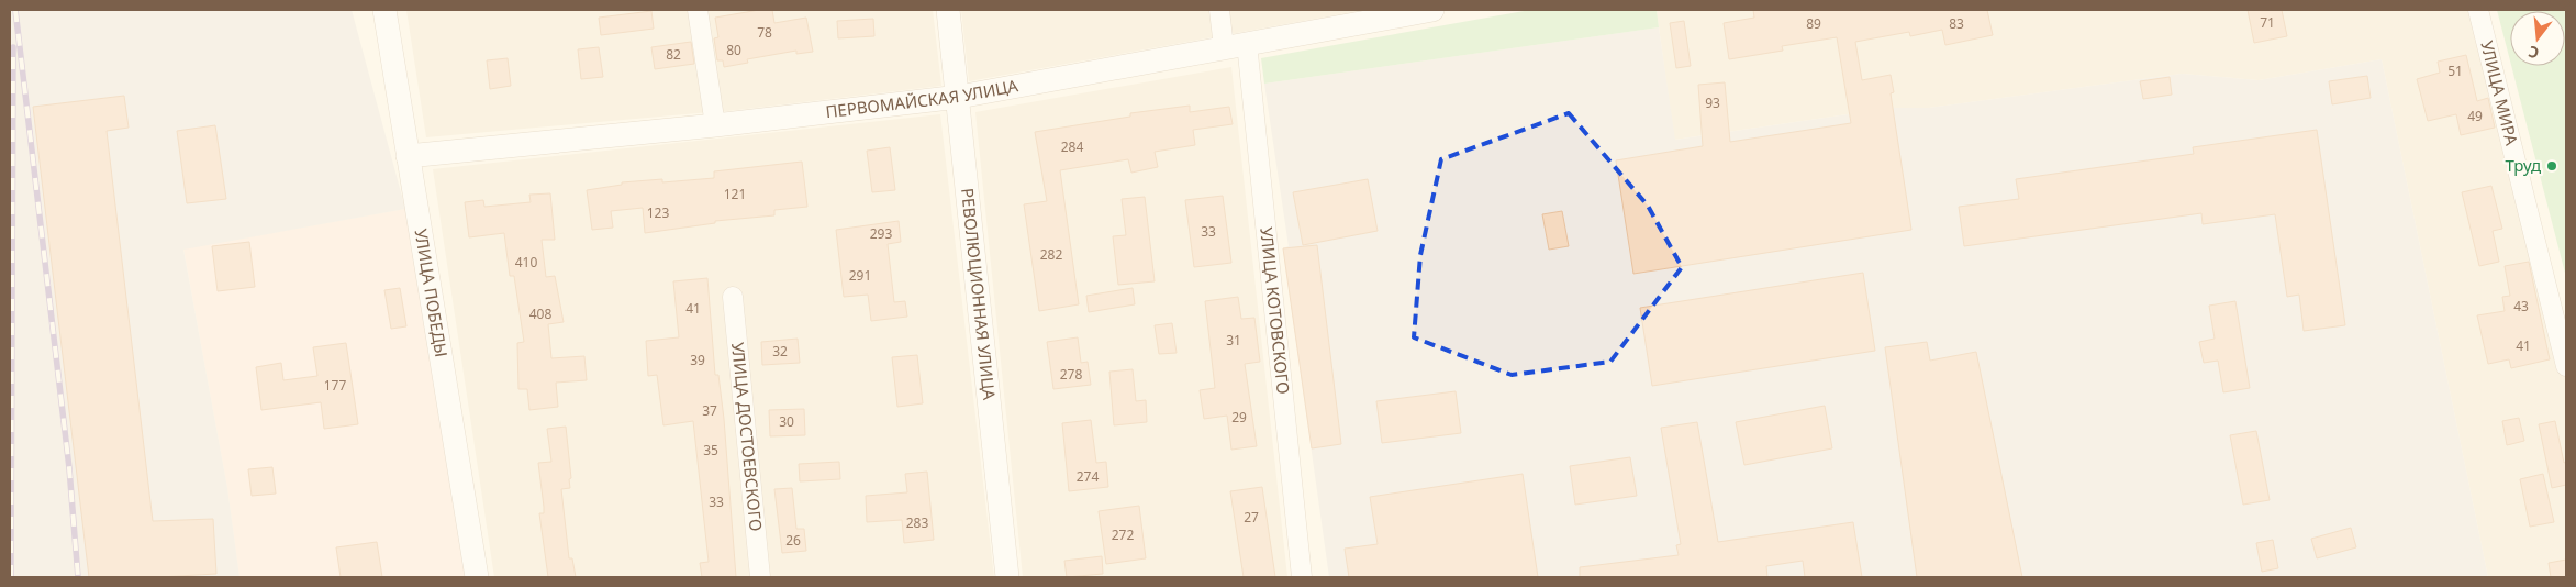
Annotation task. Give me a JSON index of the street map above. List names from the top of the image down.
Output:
{
  "streets": {
    "street": [
      "УЛИЦА МИРА",
      "ПЕРВОМАЙСКАЯ УЛИЦА",
      "УЛИЦА ПОБЕДЫ",
      "РЕВОЛЮЦИОННАЯ УЛИЦА",
      "УЛИЦА КОТОВСКОГО",
      "УЛИЦА ДОСТОЕВСКОГО"
    ]
  },
  "crossings": [
    ["ПЕРВОМАЙСКАЯ УЛИЦА", "УЛИЦА ПОБЕДЫ"],
    ["ПЕРВОМАЙСКАЯ УЛИЦА", "РЕВОЛЮЦИОННАЯ УЛИЦА"],
    ["ПЕРВОМАЙСКАЯ УЛИЦА", "УЛИЦА КОТОВСКОГО"]
  ],
  "places": ["Труд"],
  "house_numbers": [
    "71",
    "89",
    "83",
    "78",
    "80",
    "82",
    "51",
    "93",
    "49",
    "284",
    "121",
    "123",
    "33",
    "293",
    "282",
    "410",
    "291",
    "43",
    "41",
    "408",
    "31",
    "41",
    "32",
    "39",
    "278",
    "177",
    "37",
    "29",
    "30",
    "35",
    "274",
    "33",
    "27",
    "283",
    "272",
    "26"
  ],
  "north": "bottom"
}
